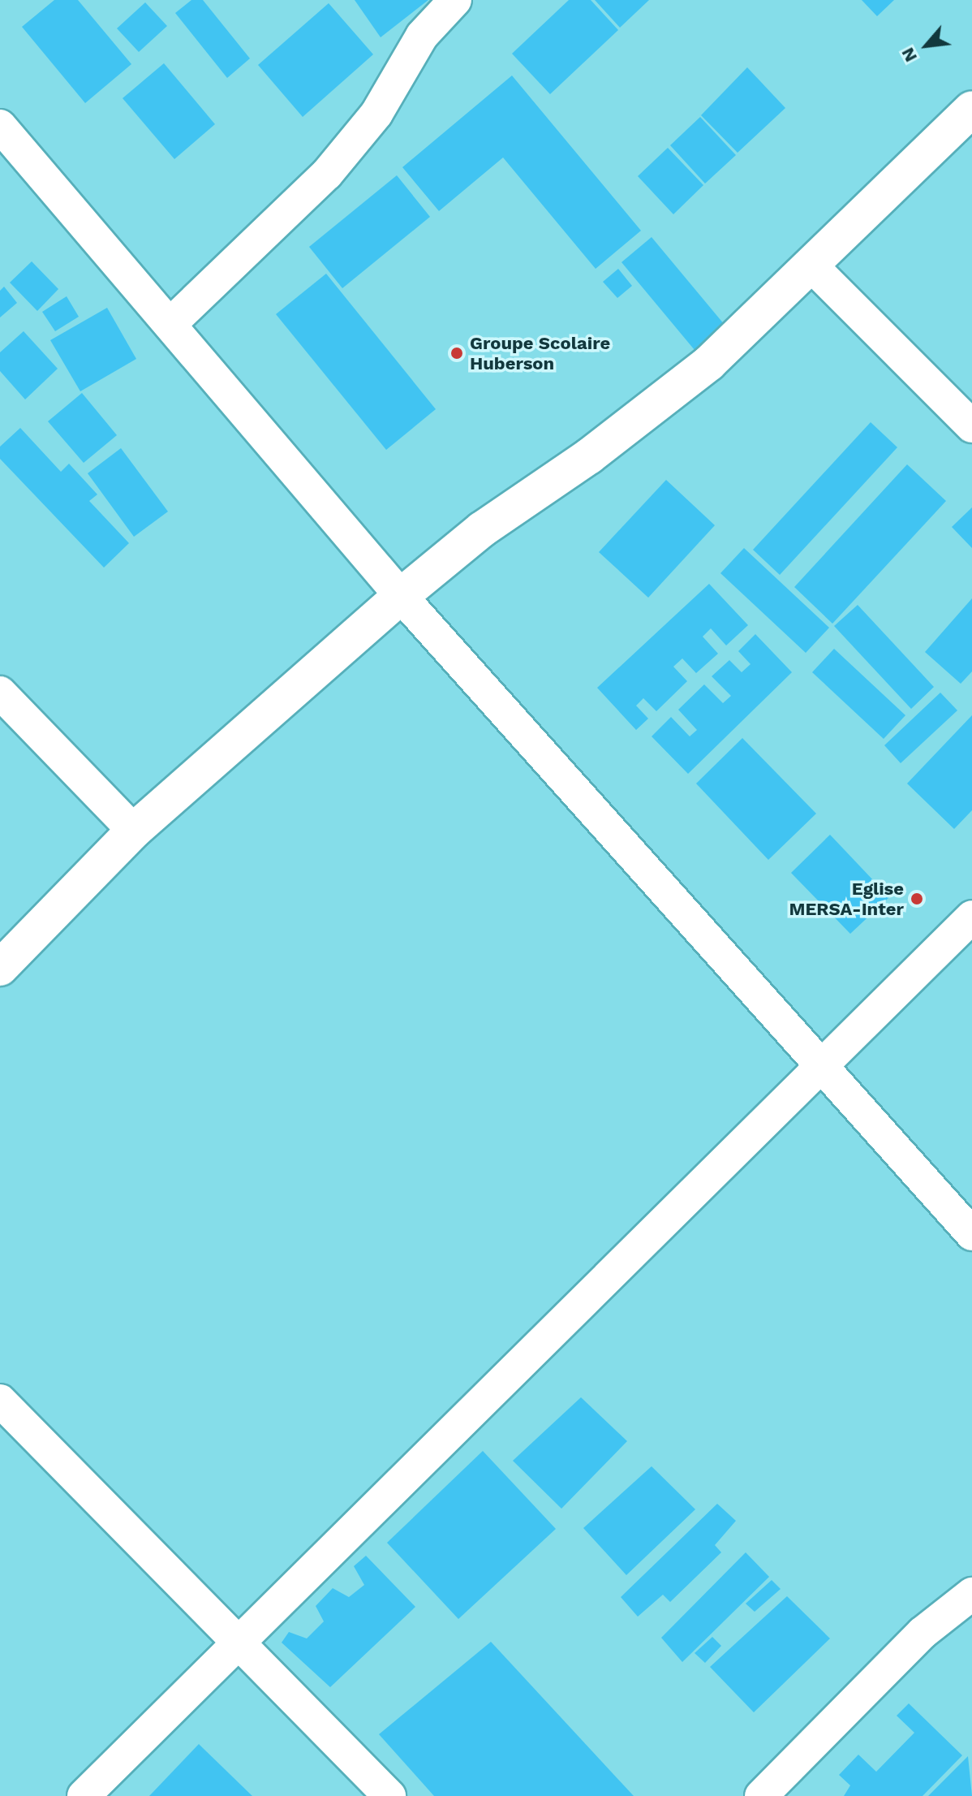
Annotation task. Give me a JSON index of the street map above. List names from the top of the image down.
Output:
{
  "places": ["Groupe Scolaire Huberson", "Eglise MERSA-Inter"],
  "north": "bottom left"
}
